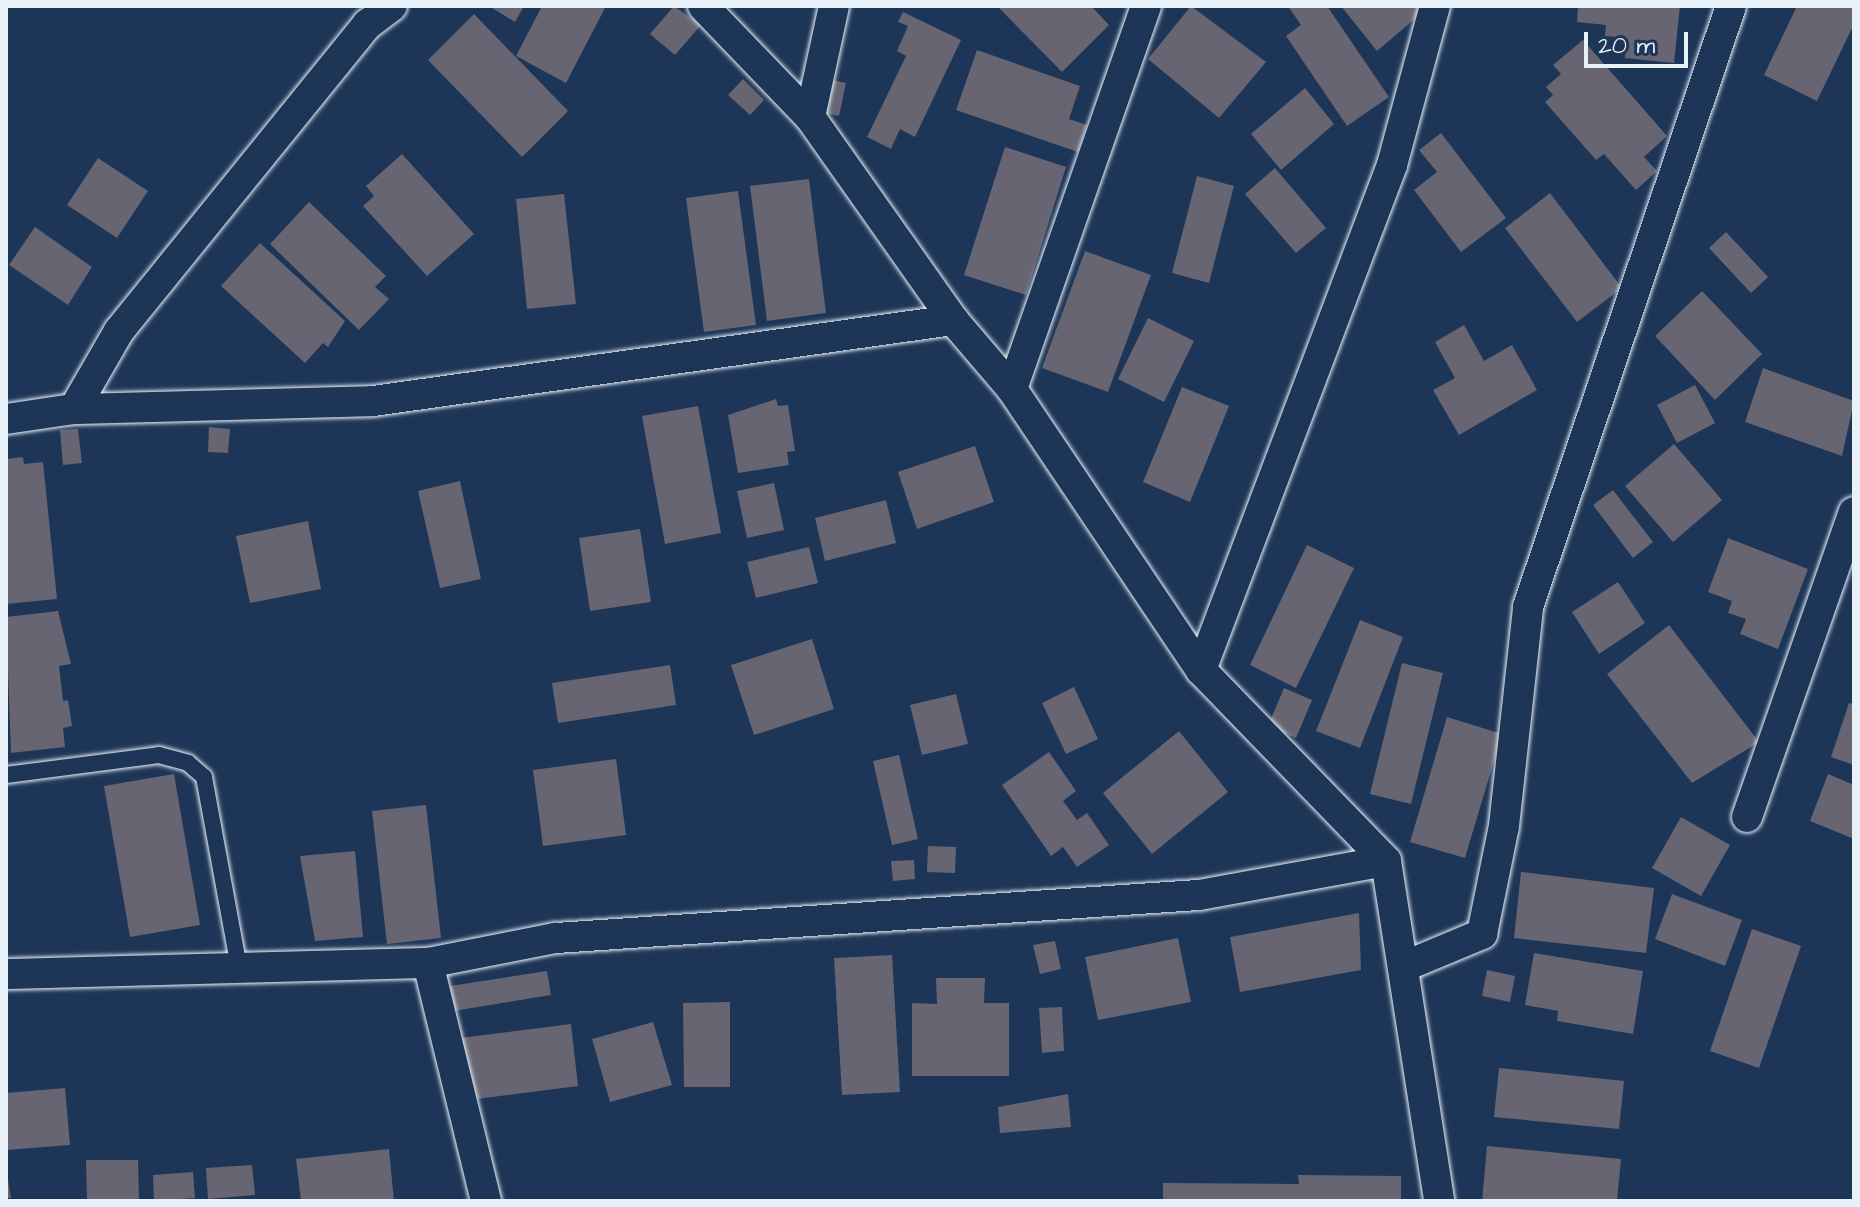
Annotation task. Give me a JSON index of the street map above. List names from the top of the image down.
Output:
{
  "scale_bar": "20 m"
}
